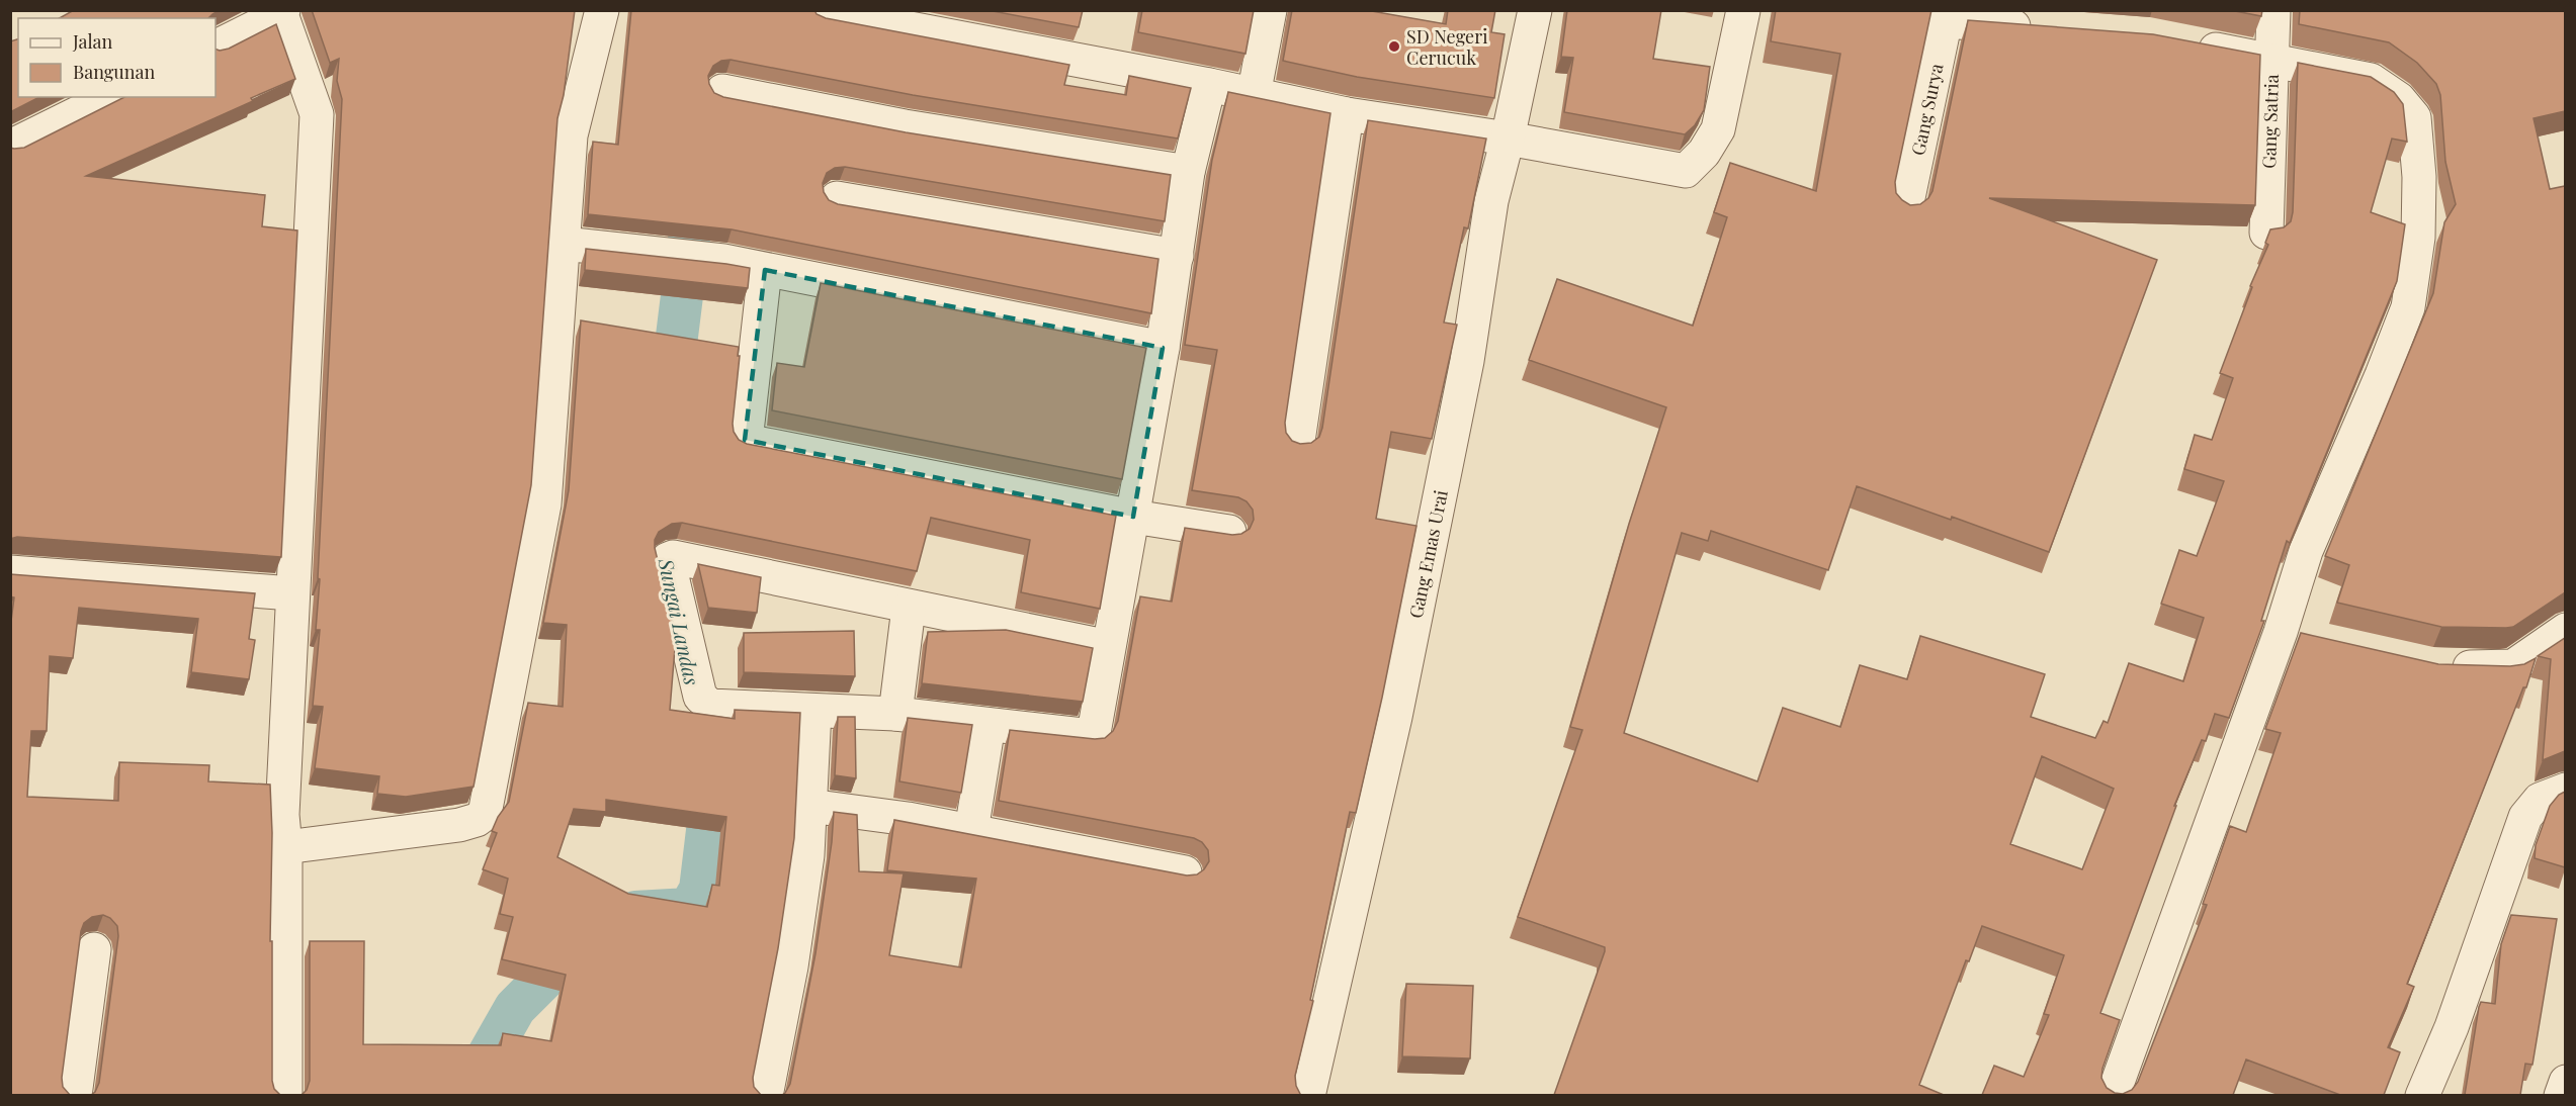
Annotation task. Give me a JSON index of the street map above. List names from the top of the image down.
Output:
{
  "streets": {
    "street": ["Gang Surya", "Gang Satria", "Gang Emas Urai"]
  },
  "water": ["Sungai Landas"],
  "places": ["SD Negeri Cerucuk"],
  "legend": ["Jalan", "Bangunan"]
}
